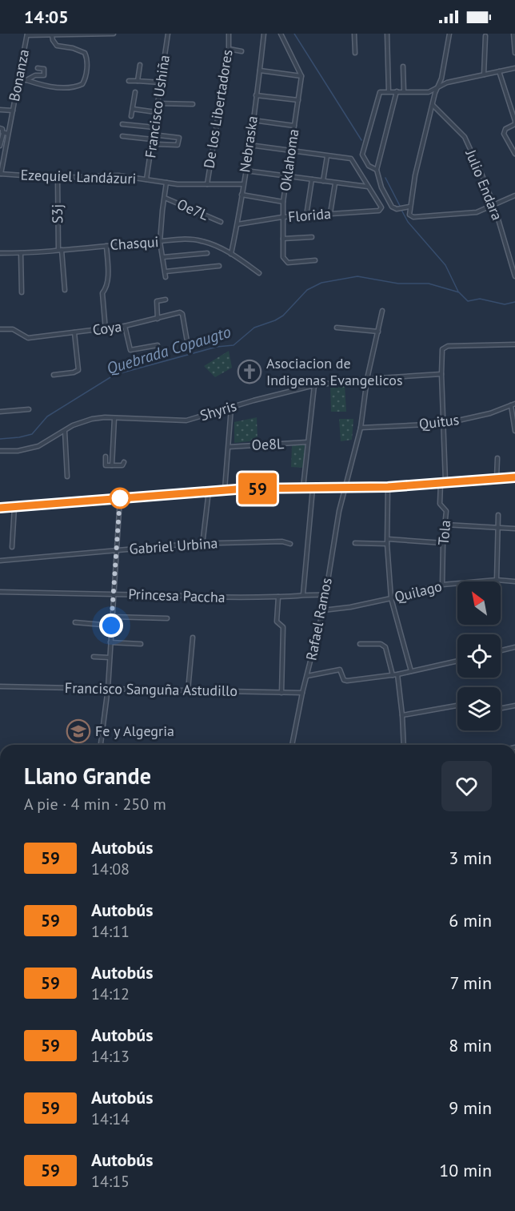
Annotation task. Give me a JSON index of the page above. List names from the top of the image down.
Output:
{
  "streets": {
    "street": [
      "Bonanza",
      "Francisco Ushiña",
      "De los Libertadores",
      "Nebraska",
      "Oklahoma",
      "Ezequiel Landázuri",
      "Julio Endara",
      "Oe7L",
      "S3j",
      "Florida",
      "Chasqui",
      "Coya",
      "Shyris",
      "Quitus",
      "Oe8L",
      "Tola",
      "Gabriel Urbina",
      "Quilago",
      "Princesa Paccha",
      "Rafael Ramos",
      "Francisco Sanguña Astudillo"
    ]
  },
  "crossings": [
    ["Bonanza", "Ezequiel Landázuri"],
    ["Francisco Ushiña", "Ezequiel Landázuri"],
    ["De los Libertadores", "Ezequiel Landázuri"],
    ["Nebraska", "Ezequiel Landázuri"],
    ["Nebraska", "Florida"],
    ["Nebraska", "Chasqui"],
    ["Oklahoma", "Florida"],
    ["Ezequiel Landázuri", "S3j"],
    ["S3j", "Chasqui"],
    ["Shyris", "Tola"],
    ["Shyris", "Rafael Ramos"],
    ["Quitus", "Tola"],
    ["Quitus", "Rafael Ramos"],
    ["Tola", "Quilago"],
    ["Quilago", "Rafael Ramos"],
    ["Princesa Paccha", "Rafael Ramos"],
    ["Rafael Ramos", "Francisco Sanguña Astudillo"]
  ],
  "water": ["Quebrada Copaugto"],
  "places": {
    "church": ["Asociacion de Indigenas Evangelicos"],
    "school or university": ["Fe y Algegria"]
  },
  "lines": ["bus line 59"],
  "north": "top left",
  "page": {
    "status": "14:05",
    "on_map": "59",
    "heading": ["Llano Grande", "A pie · 4 min · 250 m"],
    "list": [
      {
        "mark": "59",
        "name": "Autobús",
        "note": "14:08",
        "value": "3 min"
      },
      {
        "mark": "59",
        "name": "Autobús",
        "note": "14:11",
        "value": "6 min"
      },
      {
        "mark": "59",
        "name": "Autobús",
        "note": "14:12",
        "value": "7 min"
      },
      {
        "mark": "59",
        "name": "Autobús",
        "note": "14:13",
        "value": "8 min"
      },
      {
        "mark": "59",
        "name": "Autobús",
        "note": "14:14",
        "value": "9 min"
      },
      {
        "mark": "59",
        "name": "Autobús",
        "note": "14:15",
        "value": "10 min"
      }
    ]
  }
}
